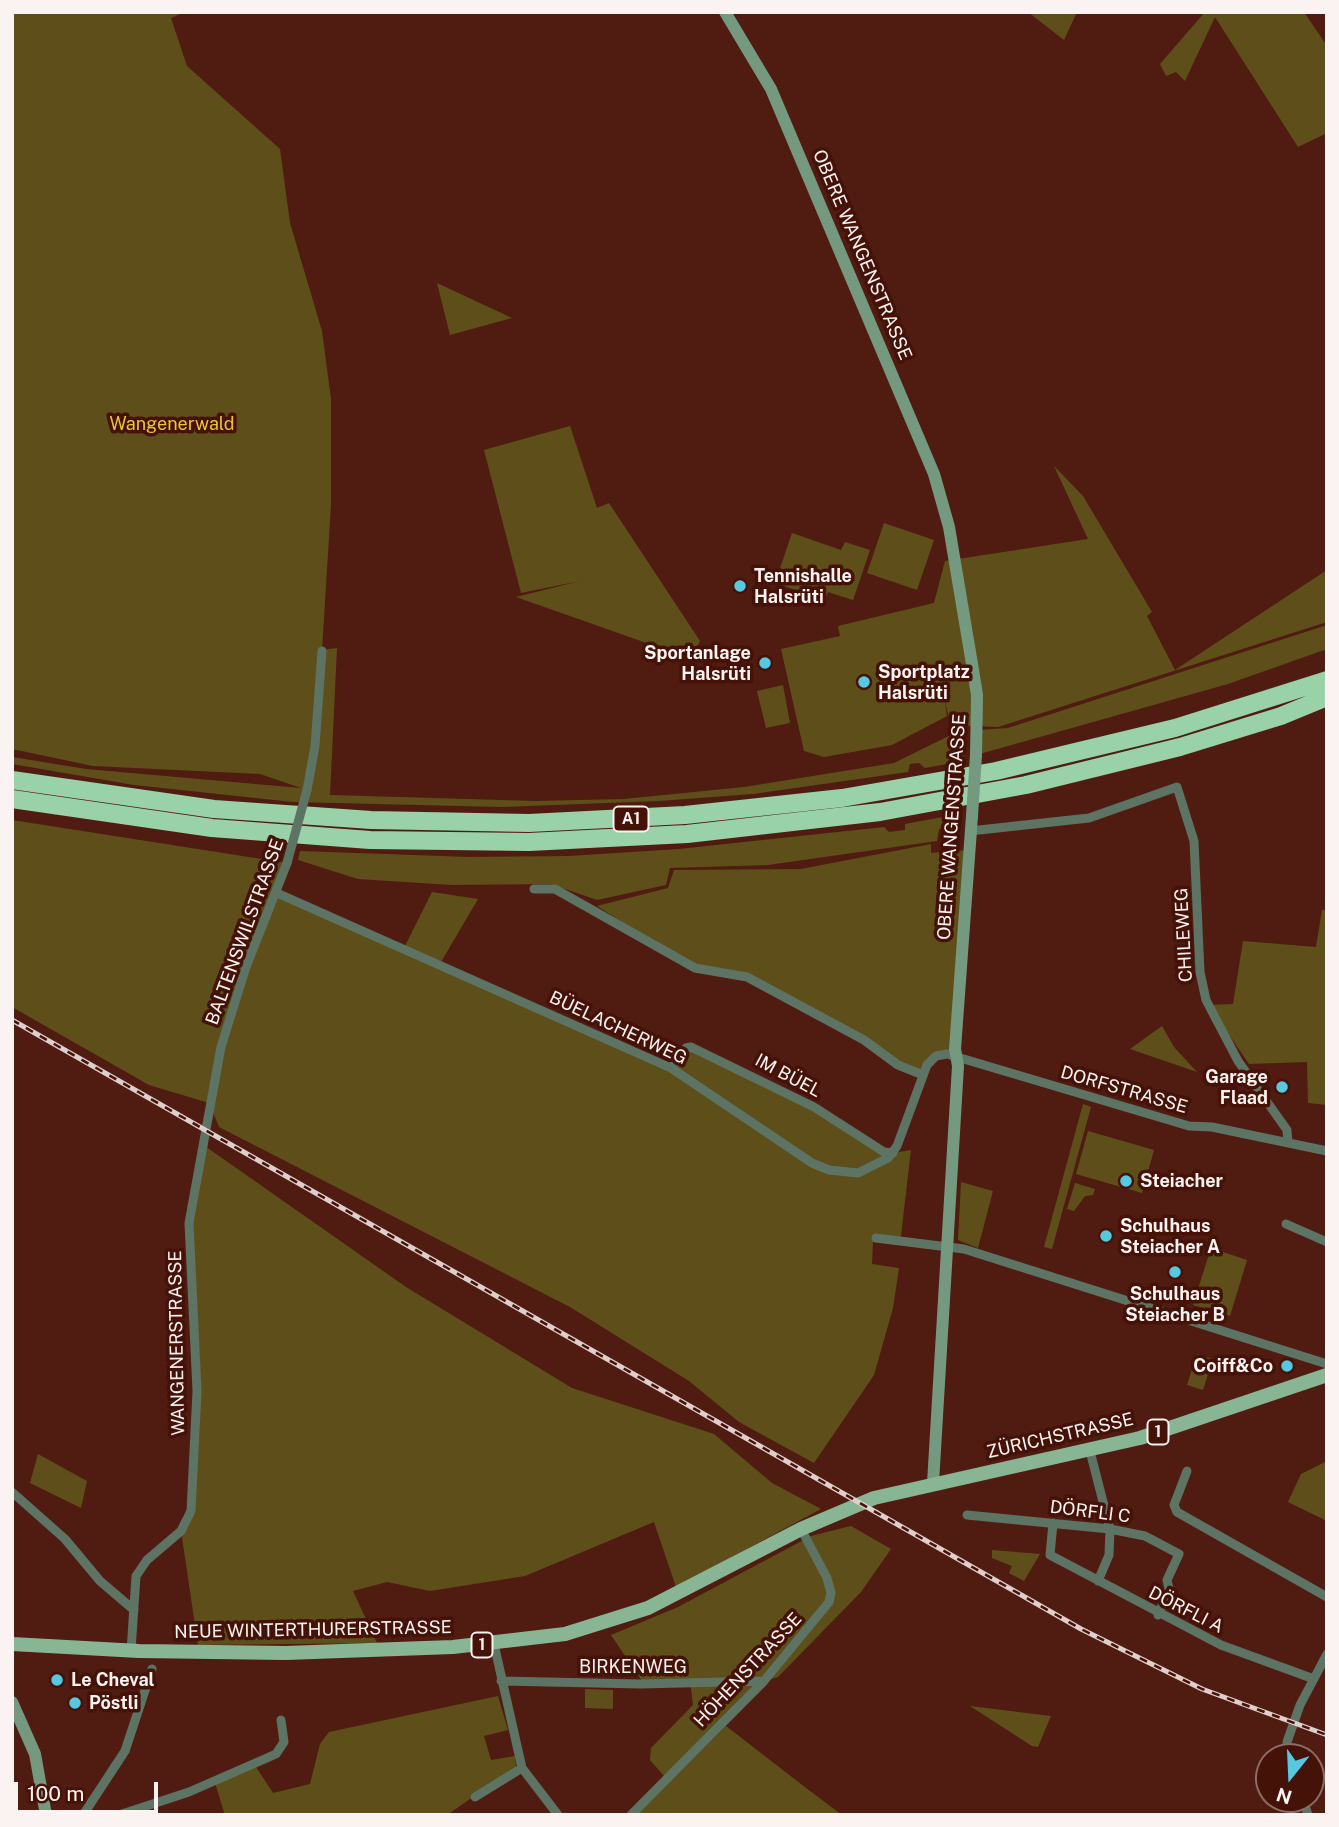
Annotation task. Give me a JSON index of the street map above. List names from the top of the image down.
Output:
{
  "streets": {
    "highway": ["A1"],
    "main road": ["1", "ZÜRICHSTRASSE", "NEUE WINTERTHURERSTRASSE"],
    "street": [
      "OBERE WANGENSTRASSE",
      "BALTENSWILSTRASSE",
      "CHILEWEG",
      "BÜELACHERWEG",
      "IM BÜEL",
      "DORFSTRASSE",
      "WANGENERSTRASSE",
      "DÖRFLI C",
      "DÖRFLI A",
      "BIRKENWEG",
      "HÖHENSTRASSE"
    ]
  },
  "crossings": [
    ["OBERE WANGENSTRASSE", "CHILEWEG"],
    ["OBERE WANGENSTRASSE", "DORFSTRASSE"],
    ["OBERE WANGENSTRASSE", "ZÜRICHSTRASSE"],
    ["BALTENSWILSTRASSE", "BÜELACHERWEG"],
    ["BALTENSWILSTRASSE", "WANGENERSTRASSE"],
    ["CHILEWEG", "DORFSTRASSE"],
    ["BÜELACHERWEG", "IM BÜEL"],
    ["WANGENERSTRASSE", "NEUE WINTERTHURERSTRASSE"],
    ["ZÜRICHSTRASSE", "NEUE WINTERTHURERSTRASSE"],
    ["ZÜRICHSTRASSE", "HÖHENSTRASSE"],
    ["DÖRFLI C", "DÖRFLI A"],
    ["NEUE WINTERTHURERSTRASSE", "HÖHENSTRASSE"],
    ["BIRKENWEG", "HÖHENSTRASSE"]
  ],
  "parks": ["Wangenerwald"],
  "places": [
    "Tennishalle Halsrüti",
    "Sportanlage Halsrüti",
    "Sportplatz Halsrüti",
    "Garage Flaad",
    "Steiacher",
    "Schulhaus Steiacher A",
    "Schulhaus Steiacher B",
    "Coiff&Co",
    "Le Cheval",
    "Pöstli"
  ],
  "scale_bar": "100 m",
  "north": "bottom"
}
